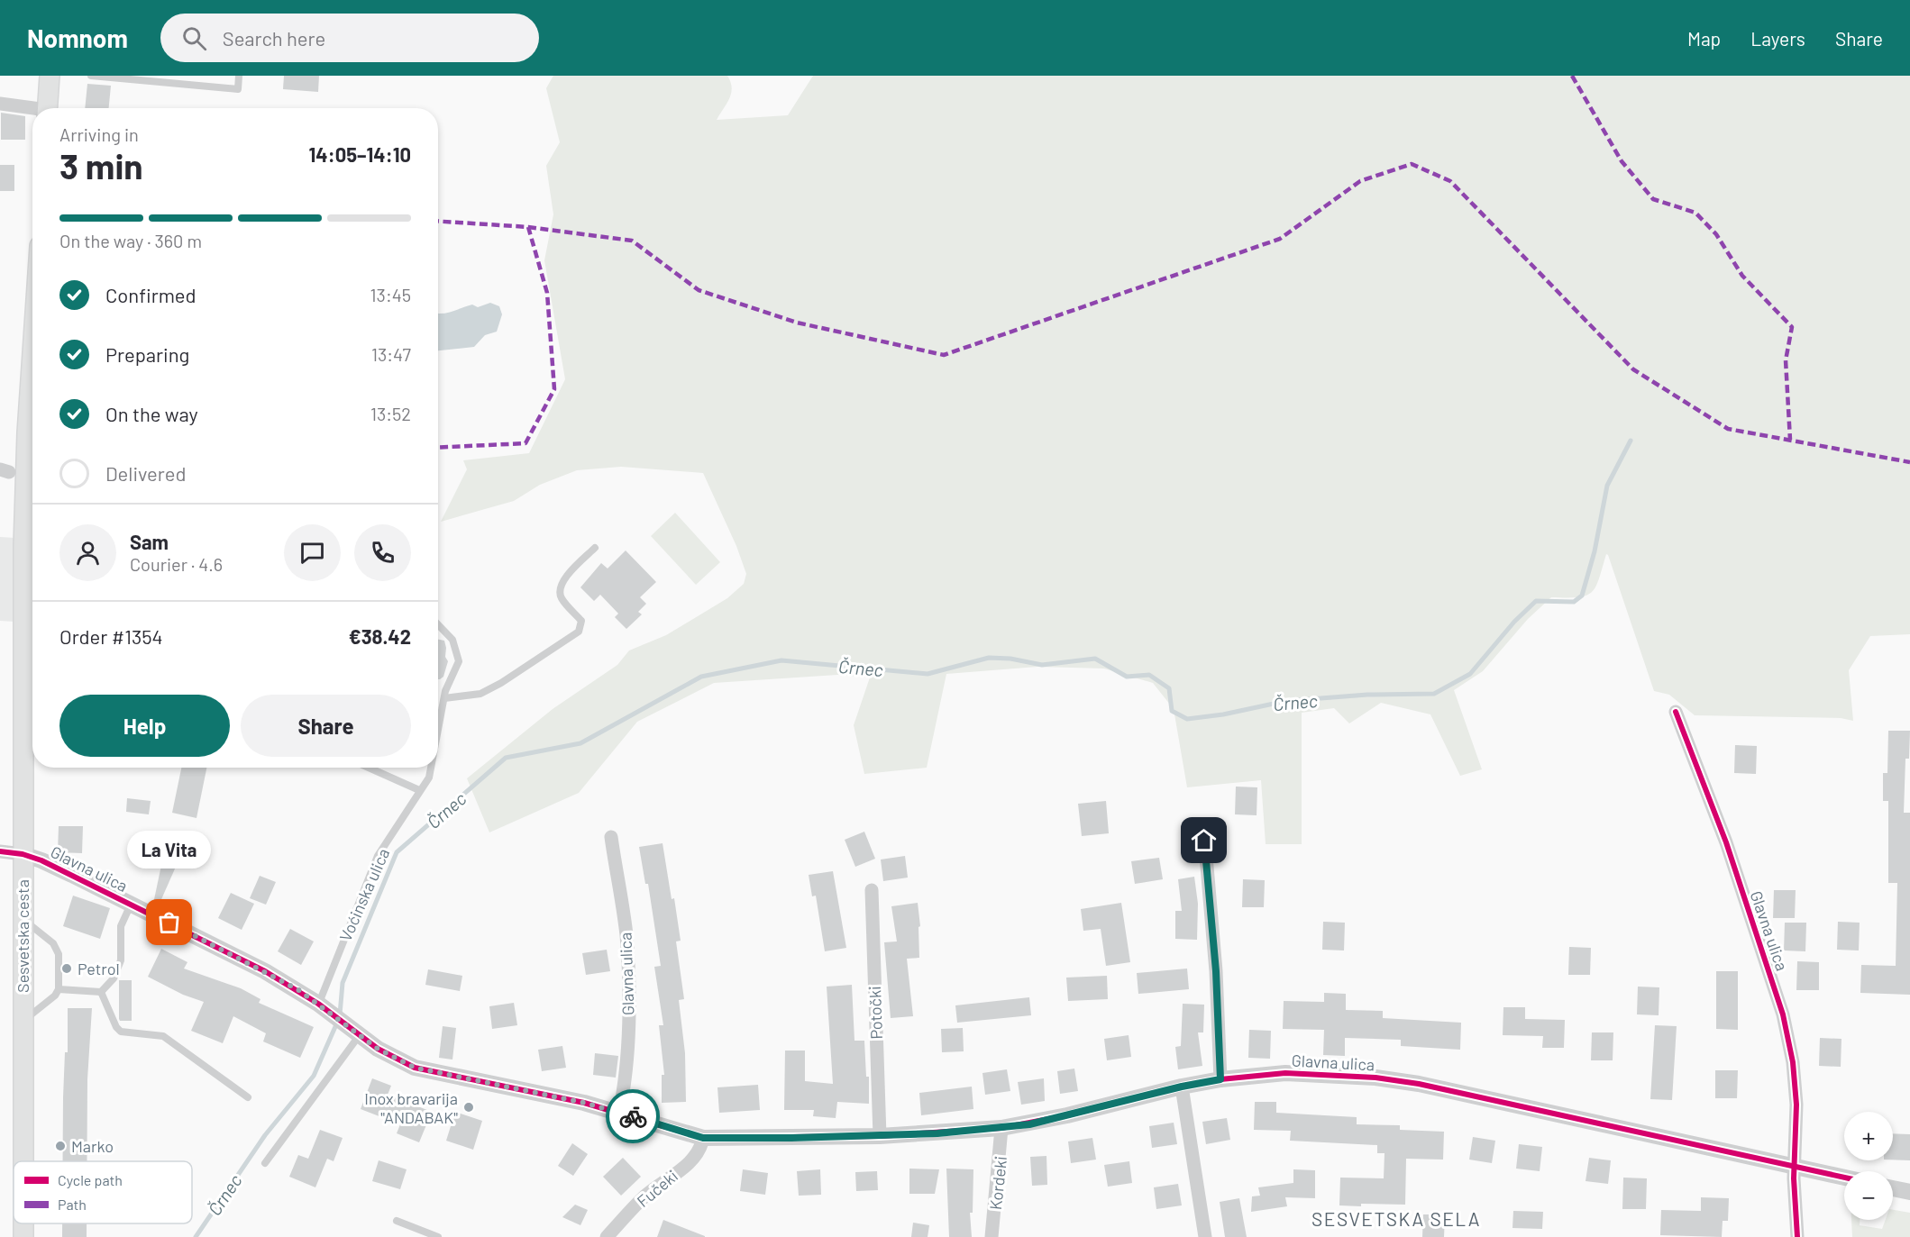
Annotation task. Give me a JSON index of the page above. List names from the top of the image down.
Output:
{
  "streets": {
    "main road": ["Sesvetska cesta"],
    "street": [
      "Glavna ulica",
      "Potočki",
      "Kordeki",
      "Fučeki"
    ],
    "lane": ["Voćinska ulica"]
  },
  "crossings": [
    ["Glavna ulica", "Voćinska ulica"],
    ["Glavna ulica", "Sesvetska cesta"],
    ["Glavna ulica", "Potočki"],
    ["Glavna ulica", "Kordeki"],
    ["Glavna ulica", "Fučeki"]
  ],
  "districts": ["SESVETSKA SELA"],
  "water": ["Črnec"],
  "places": [
    "La Vita",
    "Petrol",
    "Inox bravarija \"ANDABAK\"",
    "Marko"
  ],
  "legend": ["Cycle path", "Path"],
  "page": {
    "header": "Nomnom",
    "search": "Search here",
    "nav": ["Map", "Layers", "Share"],
    "heading": ["3 min", "Arriving in", "14:05–14:10"],
    "panel": [
      "Sam",
      "Courier · 4.6",
      "Order #1354",
      "€38.42"
    ],
    "bar": "On the way · 360 m",
    "list": [
      ["Confirmed", "13:45"],
      ["Preparing", "13:47"],
      ["On the way", "13:52"],
      "Delivered"
    ],
    "buttons": ["Help", "Share"],
    "bubble": "La Vita",
    "map_buttons": ["+", "−"]
  }
}
